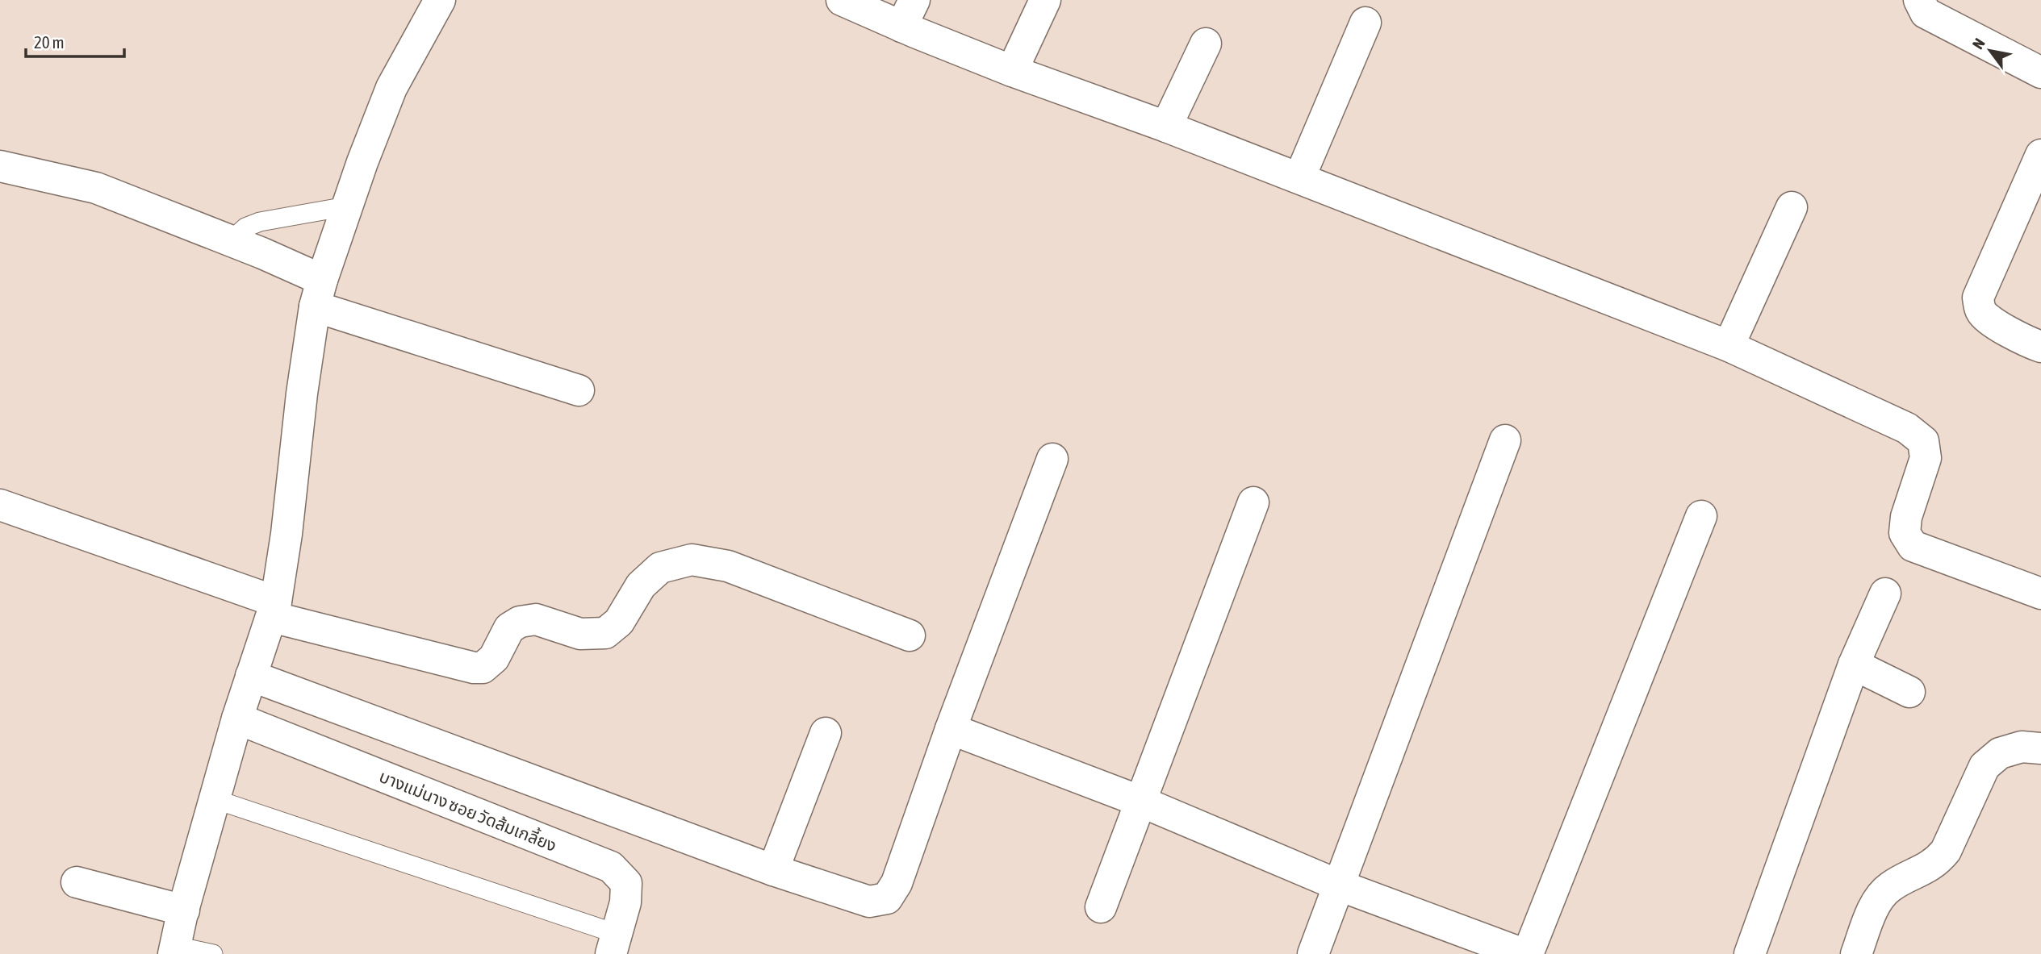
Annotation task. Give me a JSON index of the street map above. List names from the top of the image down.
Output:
{
  "streets": {
    "street": ["บางแม่นาง ซอย วัดส้มเกลี้ยง"]
  },
  "scale_bar": "20 m",
  "north": "top left"
}
